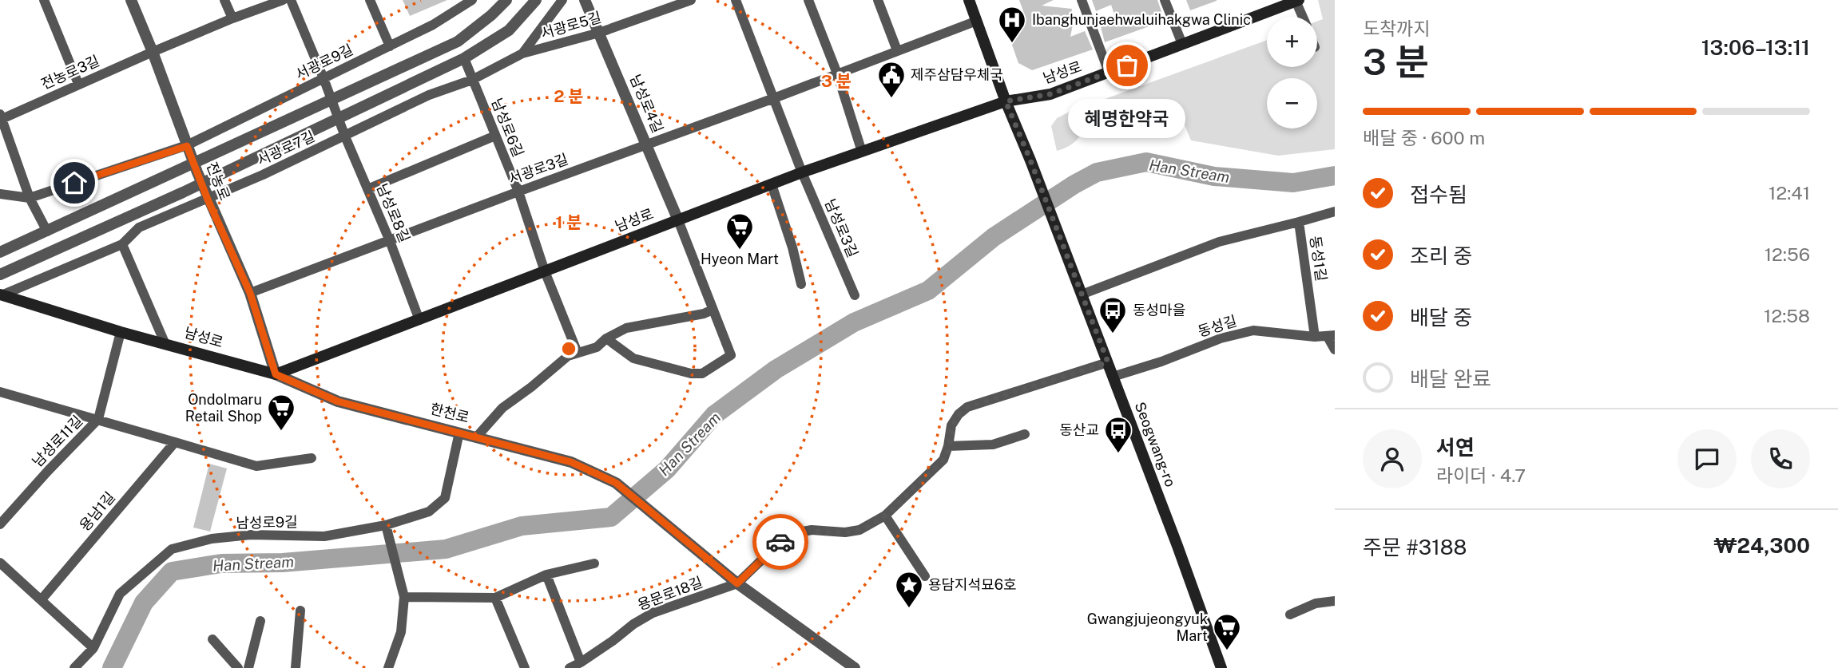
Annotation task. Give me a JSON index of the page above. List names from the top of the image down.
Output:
{
  "streets": {
    "main road": ["남성로", "Seogwang-ro"],
    "street": [
      "서광로5길",
      "서광로9길",
      "전농로3길",
      "남성로4길",
      "남성로6길",
      "서광로7길",
      "서광로3길",
      "전농로",
      "남성로8길",
      "남성로3길",
      "동성1길",
      "동성길",
      "한천로",
      "남성로11길",
      "용남1길",
      "남성로9길",
      "용문로18길"
    ]
  },
  "crossings": [
    ["서광로5길", "남성로4길"],
    ["서광로5길", "서광로7길"],
    ["서광로9길", "전농로"],
    ["서광로9길", "남성로8길"],
    ["전농로3길", "전농로"],
    ["남성로", "남성로4길"],
    ["남성로", "남성로6길"],
    ["남성로", "서광로7길"],
    ["남성로", "전농로"],
    ["남성로", "남성로8길"],
    ["남성로", "남성로3길"],
    ["남성로", "한천로"],
    ["남성로", "남성로11길"],
    ["남성로", "Seogwang-ro"],
    ["남성로4길", "서광로3길"],
    ["남성로6길", "서광로7길"],
    ["남성로6길", "서광로3길"],
    ["서광로7길", "전농로"],
    ["서광로7길", "남성로8길"],
    ["서광로3길", "전농로"],
    ["서광로3길", "남성로8길"],
    ["전농로", "한천로"],
    ["동성1길", "동성길"],
    ["동성길", "Seogwang-ro"],
    ["한천로", "남성로9길"],
    ["한천로", "용문로18길"],
    ["Seogwang-ro", "용문로18길"]
  ],
  "water": ["Han Stream"],
  "places": {
    "hospital": ["Ibanghunjaehwaluihakgwa Clinic"],
    "other": ["혜명한약국"],
    "public building": ["제주삼담우체국"],
    "supermarket": ["Hyeon Mart", "Ondolmaru Retail Shop", "Gwangjujeongyuk Mart"],
    "bus stop": ["동성마을", "동산교"],
    "place": ["용담지석묘6호"]
  },
  "page": {
    "heading": ["3 분", "도착까지", "13:06–13:11"],
    "panel": [
      "서연",
      "라이더 · 4.7",
      "주문 #3188",
      "₩24,300"
    ],
    "map_buttons": ["+", "−"],
    "bar": "배달 중 · 600 m",
    "bubble": "혜명한약국",
    "list": [
      ["접수됨", "12:41"],
      ["조리 중", "12:56"],
      ["배달 중", "12:58"],
      "배달 완료"
    ]
  },
  "rings": ["3 분", "2 분", "1 분"]
}
